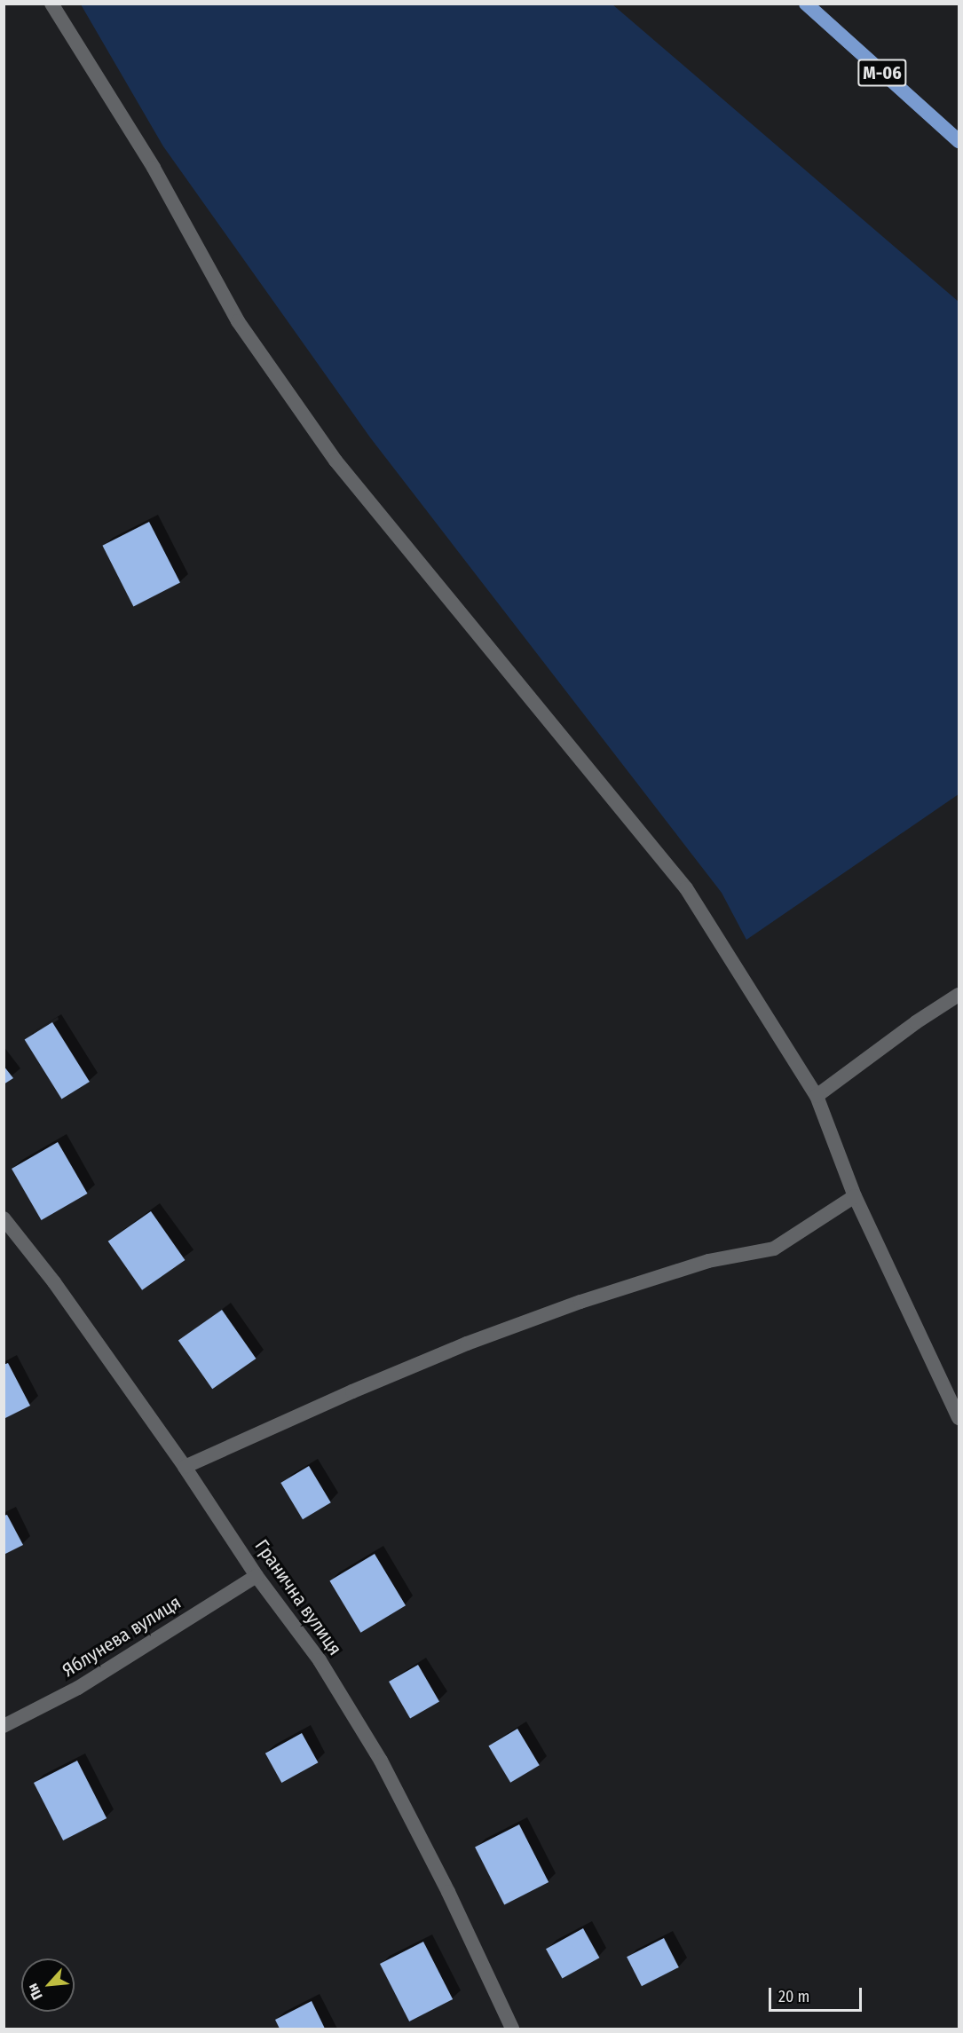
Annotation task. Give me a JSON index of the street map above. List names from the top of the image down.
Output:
{
  "streets": {
    "highway": ["М-06"],
    "street": ["Гранична вулиця", "Яблунева вулиця"]
  },
  "crossings": [
    ["Гранична вулиця", "Яблунева вулиця"]
  ],
  "scale_bar": "20 m",
  "north": "bottom left"
}
